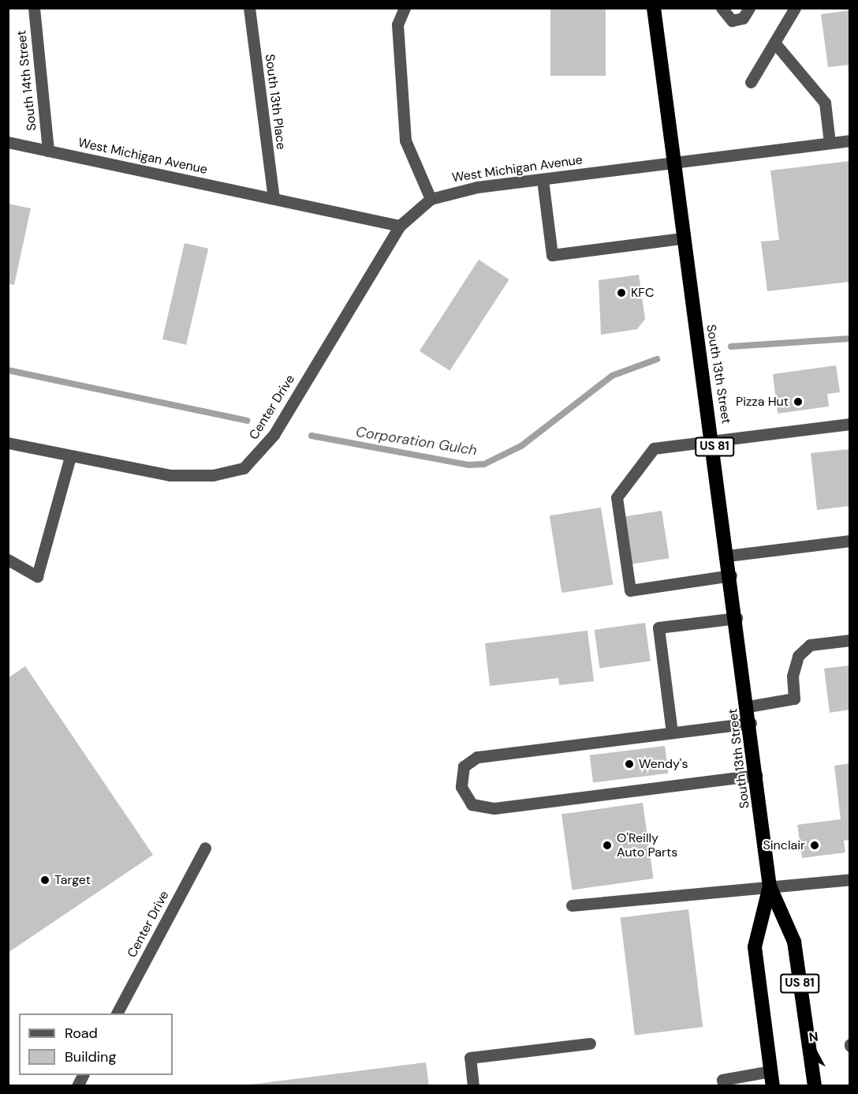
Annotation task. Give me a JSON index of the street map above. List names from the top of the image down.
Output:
{
  "streets": {
    "highway": ["South 13th Street", "US 81"],
    "street": [
      "South 14th Street",
      "South 13th Place",
      "West Michigan Avenue",
      "Center Drive"
    ]
  },
  "crossings": [
    ["South 14th Street", "West Michigan Avenue"],
    ["South 13th Place", "West Michigan Avenue"],
    ["West Michigan Avenue", "South 13th Street"],
    ["West Michigan Avenue", "Center Drive"]
  ],
  "water": ["Corporation Gulch"],
  "places": [
    "KFC",
    "Pizza Hut",
    "Wendy's",
    "O'Reilly Auto Parts",
    "Sinclair",
    "Target"
  ],
  "legend": ["Road", "Building"],
  "north": "top"
}
